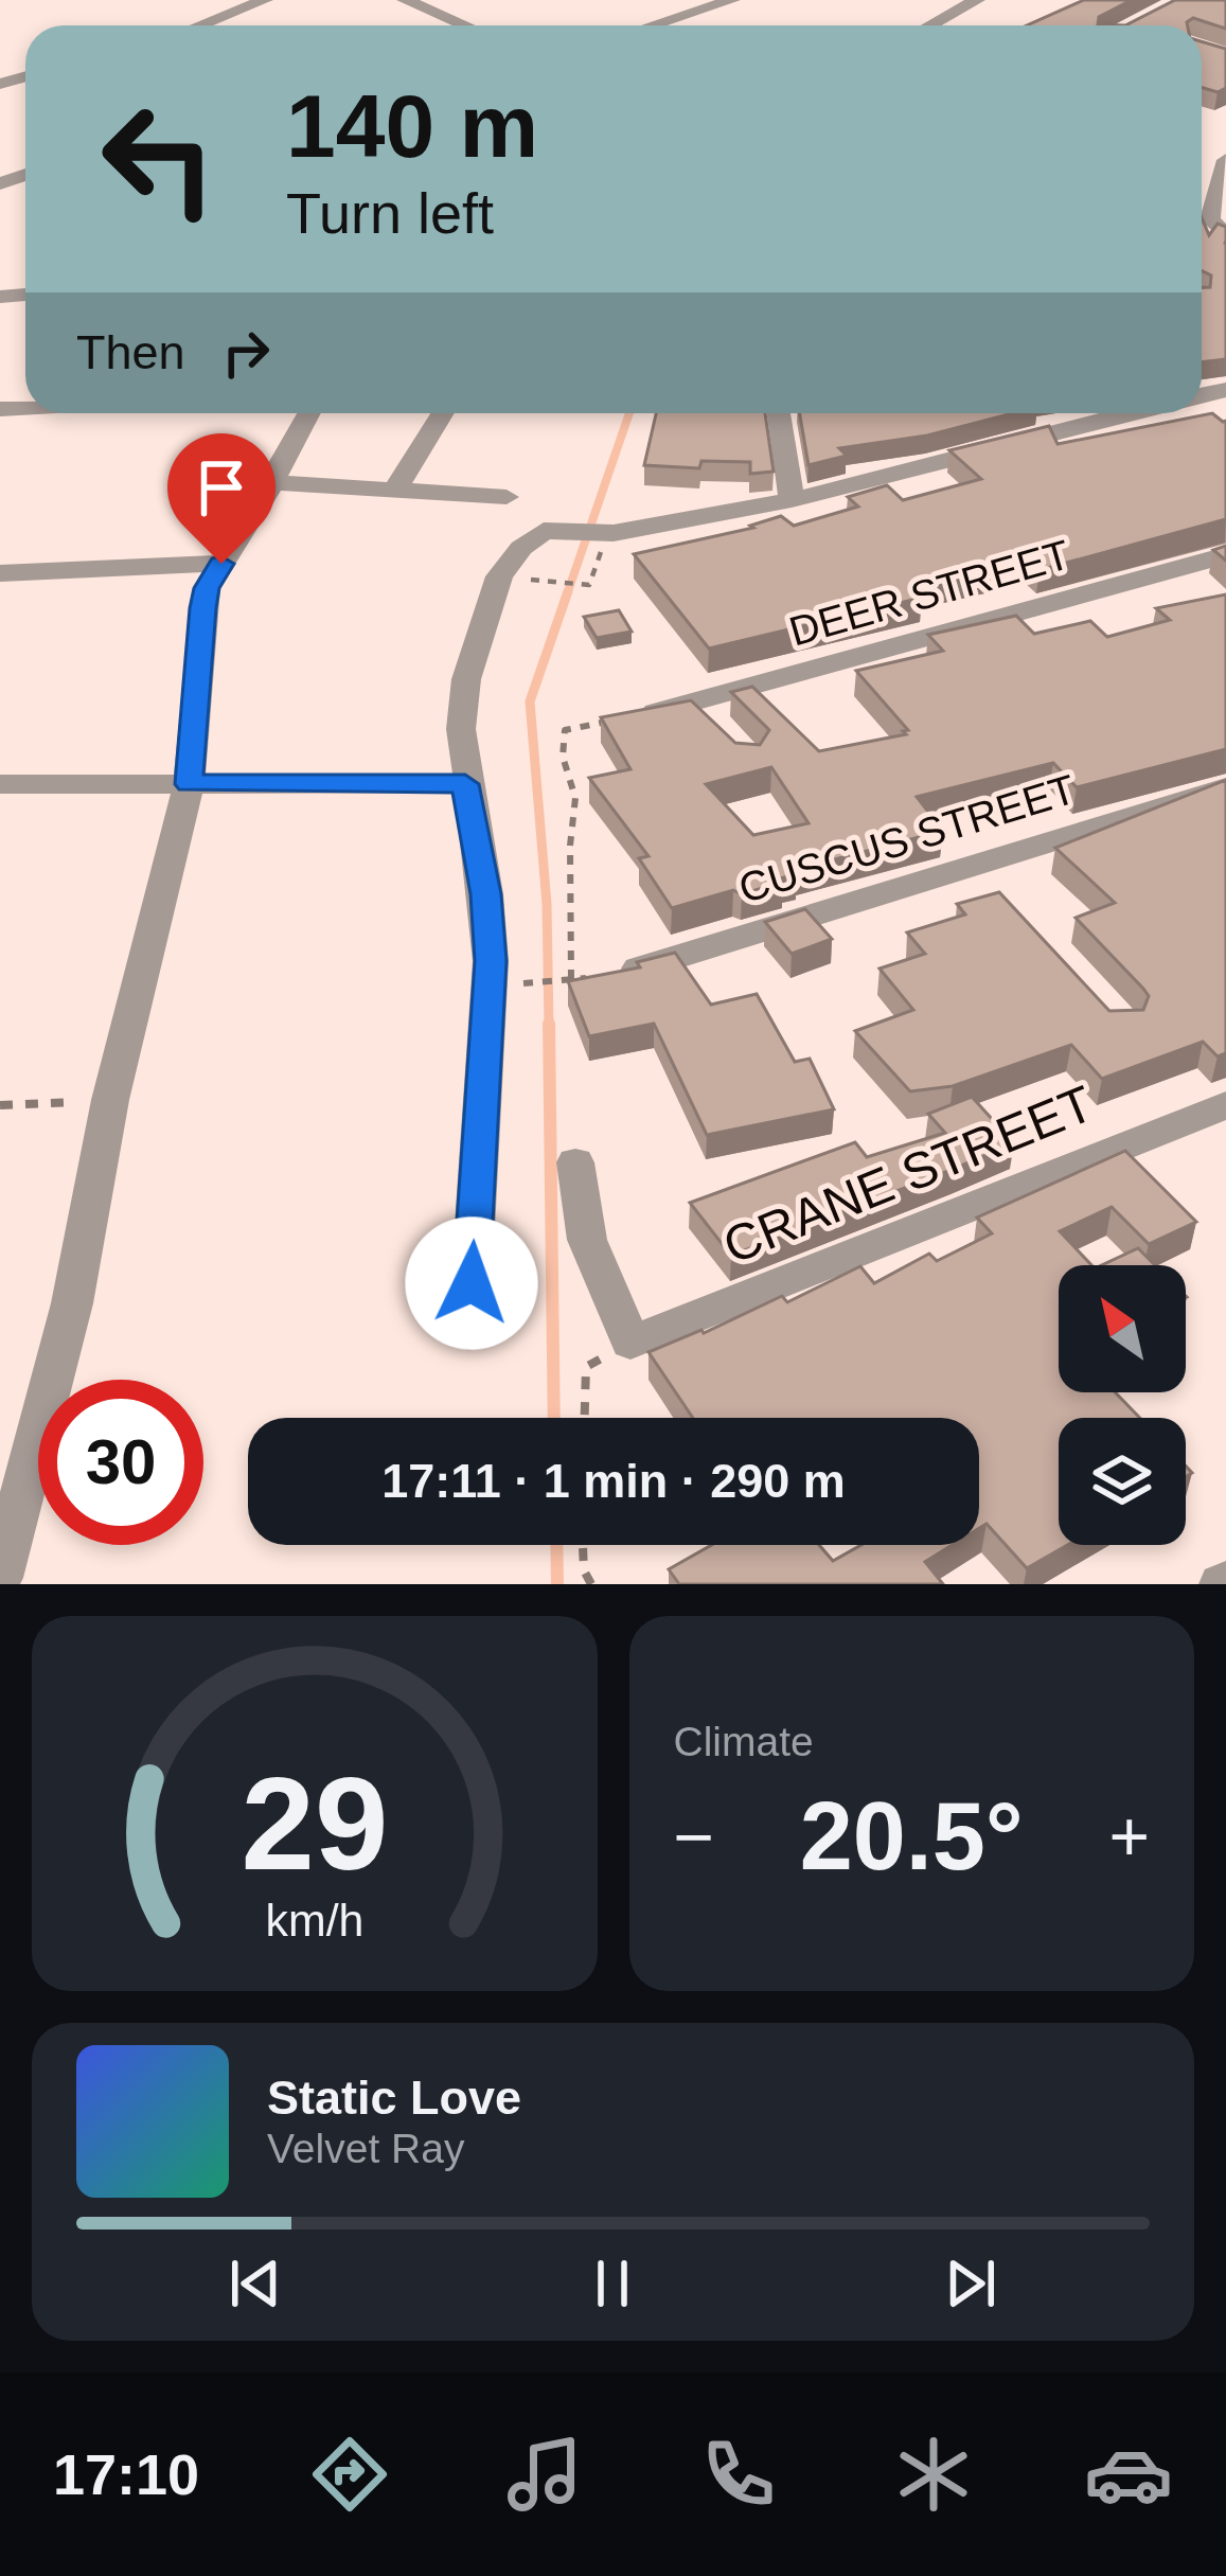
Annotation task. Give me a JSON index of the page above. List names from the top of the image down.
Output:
{
  "streets": {
    "street": ["DEER STREET", "CUSCUS STREET", "CRANE STREET"]
  },
  "north": "top left",
  "page": {
    "turn": ["140 m", "Turn left"],
    "then": "Then",
    "limit": "30",
    "trip": "17:11 · 1 min · 290 m",
    "tile": "Climate",
    "heat": ["−", "20.5°", "+"],
    "song": ["Static Love", "Velvet Ray"],
    "tabs": "17:10",
    "gauge": ["29", "km/h"]
  }
}
